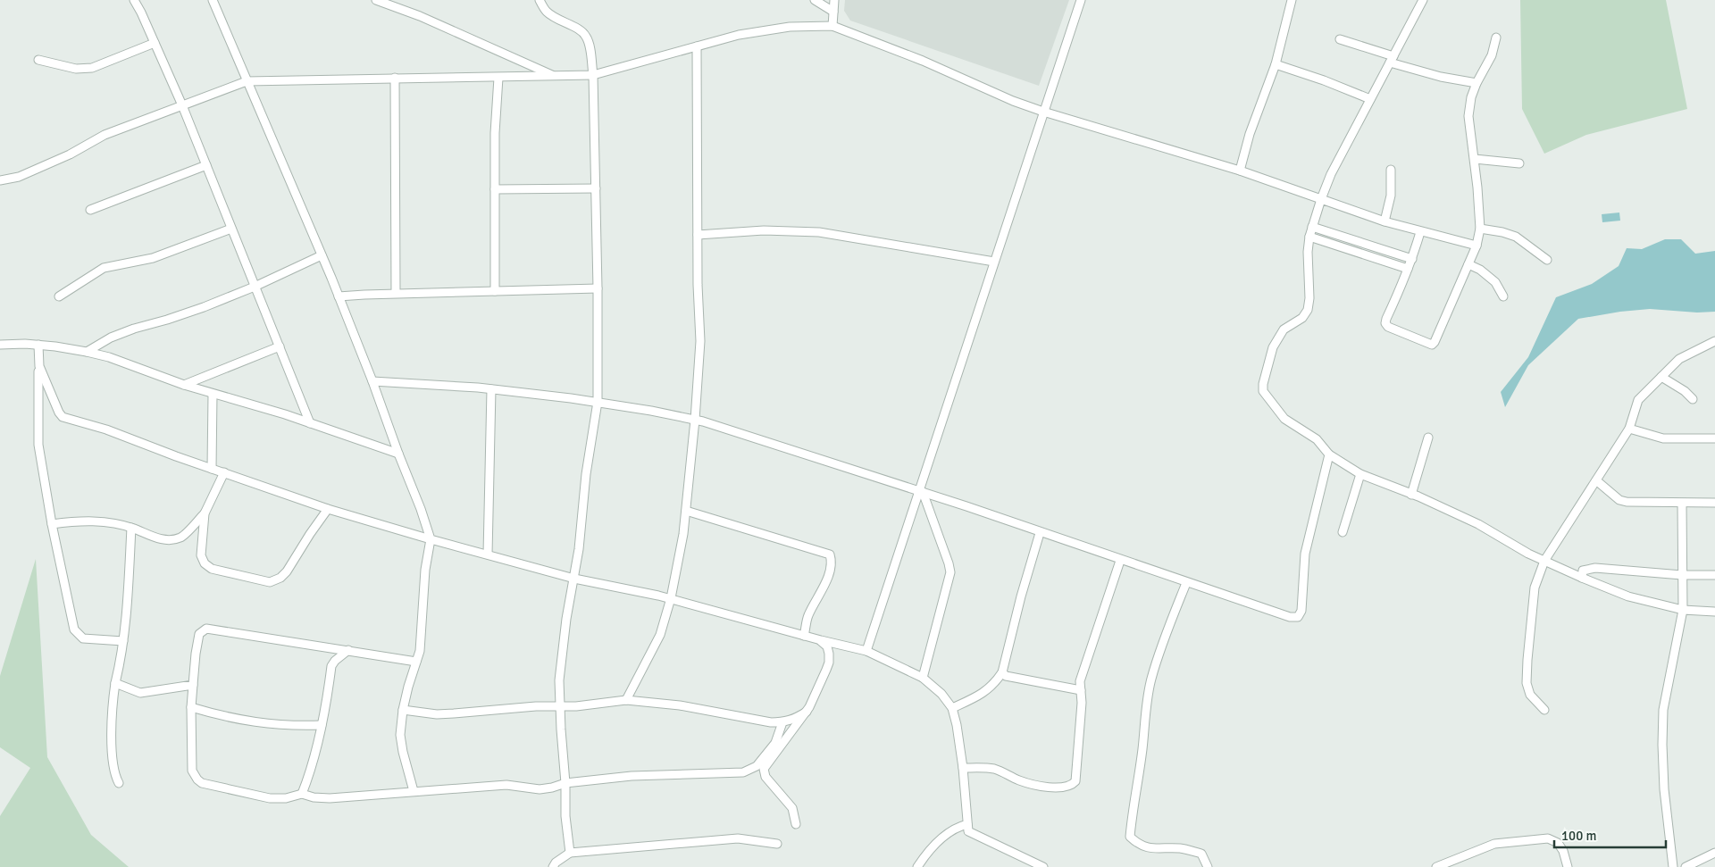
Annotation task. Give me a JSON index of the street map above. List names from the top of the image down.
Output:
{
  "scale_bar": "100 m"
}
